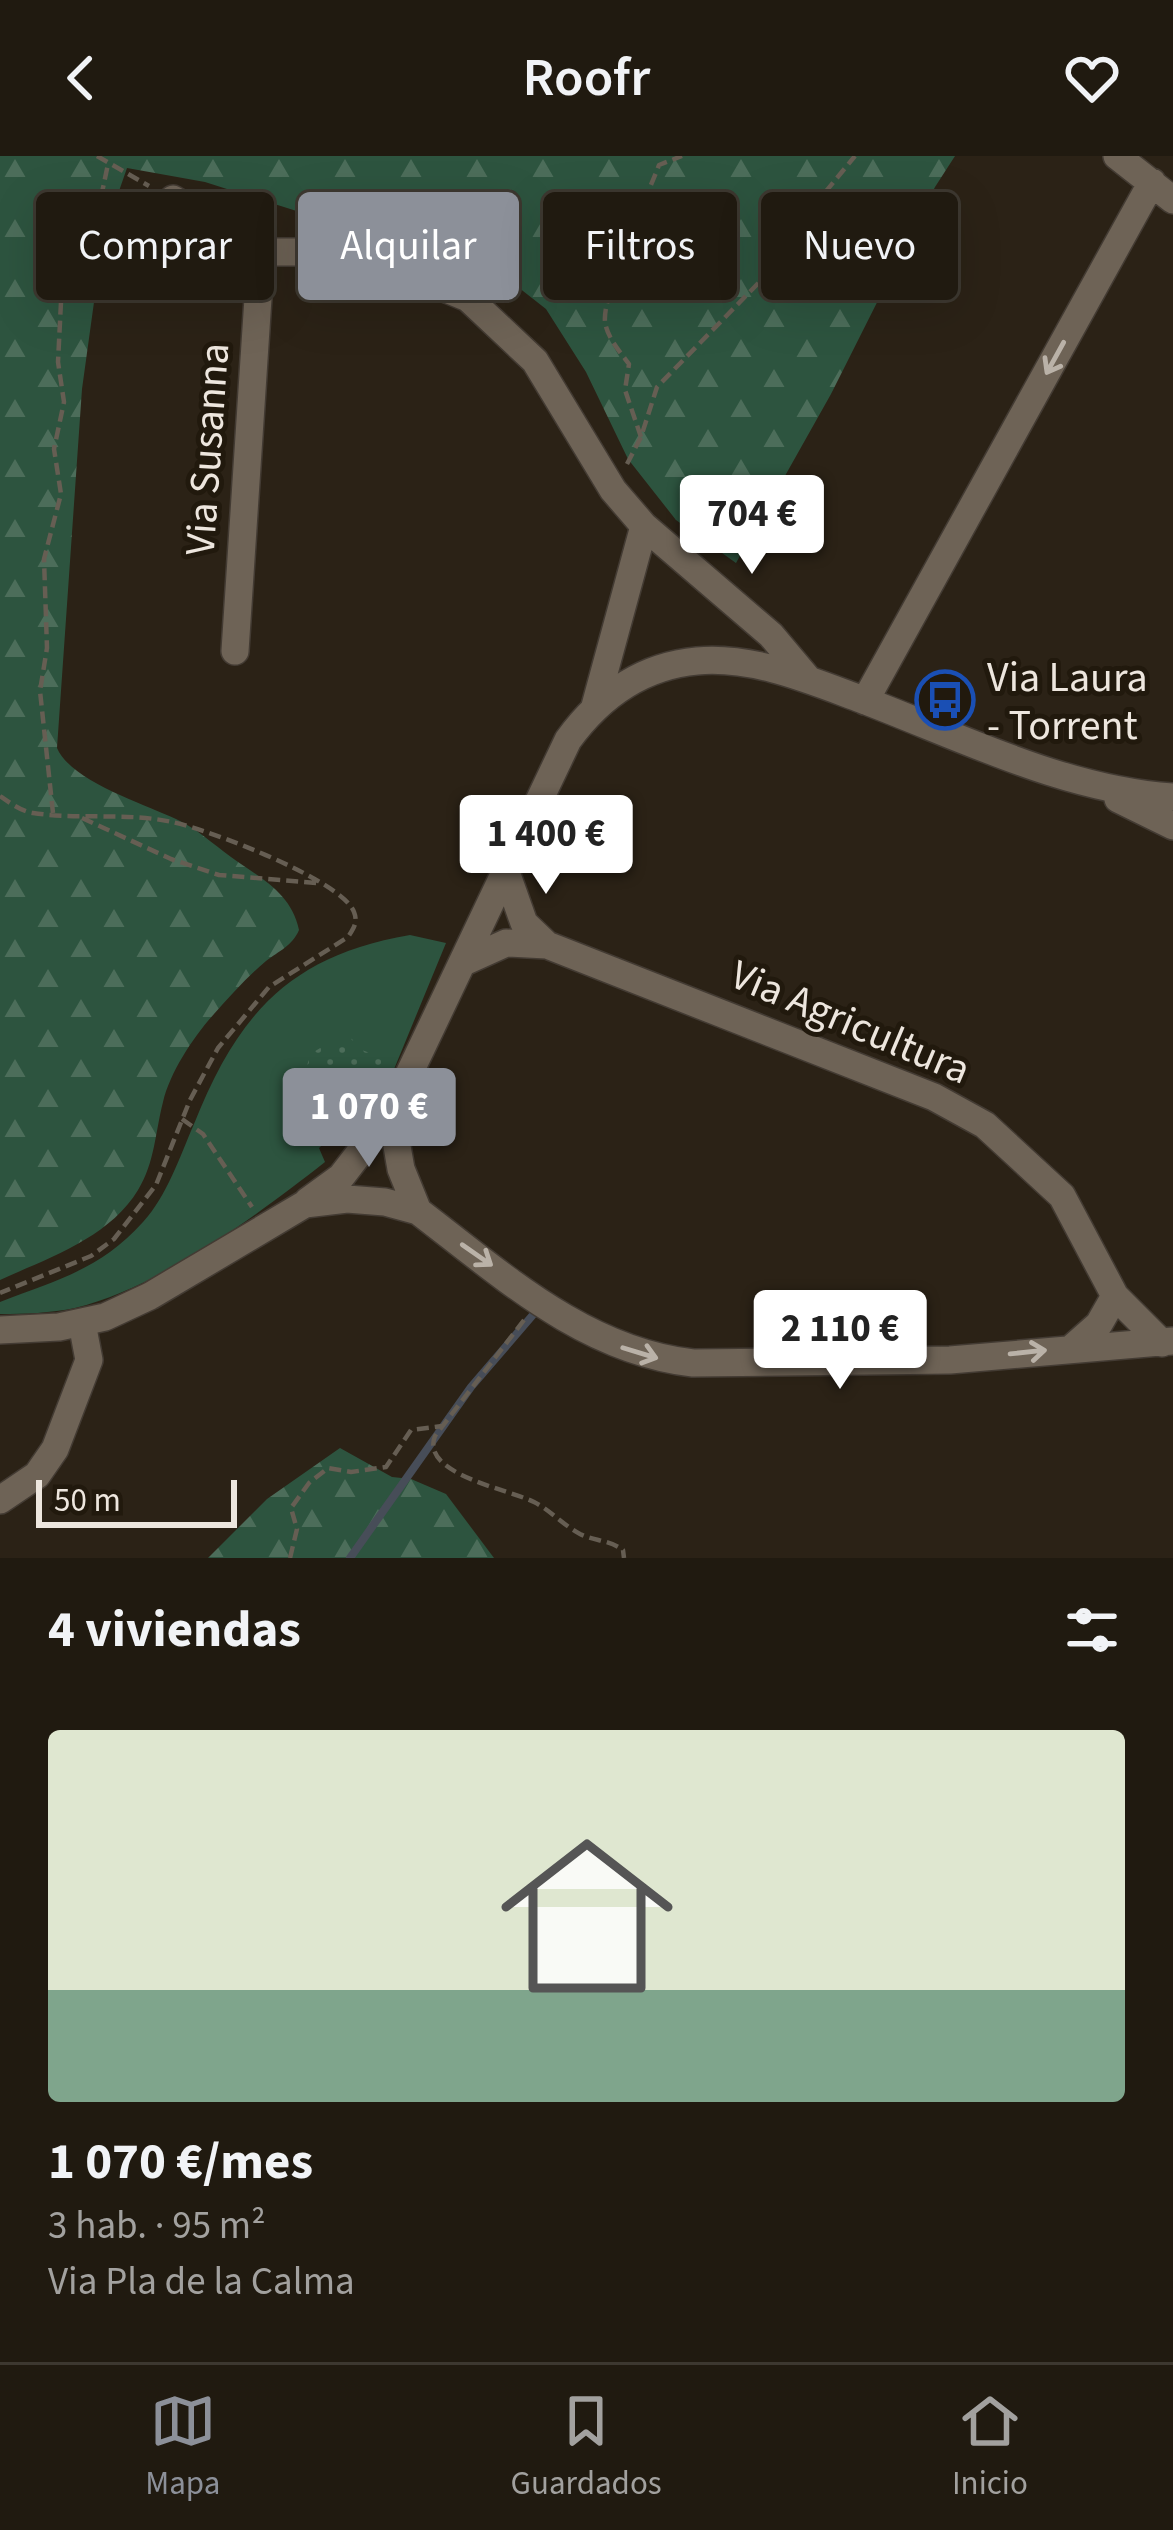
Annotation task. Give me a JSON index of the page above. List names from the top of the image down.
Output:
{
  "streets": {
    "street": ["Via Susanna", "Via Agricultura"]
  },
  "places": {
    "bus stop": ["Via Laura - Torrent"]
  },
  "scale_bar": "50 m",
  "page": {
    "header": "Roofr",
    "chip": [
      "Comprar",
      "Alquilar",
      "Filtros",
      "Nuevo"
    ],
    "price": [
      "704 €",
      "1 400 €",
      "1 070 €",
      "2 110 €"
    ],
    "scale": "50 m",
    "heading": "4 viviendas",
    "list": [
      {
        "name": "1 070 €/mes",
        "note": "3 hab. · 95 m² · Via Pla de la Calma"
      }
    ],
    "tabs": ["Mapa", "Guardados", "Inicio"]
  }
}
